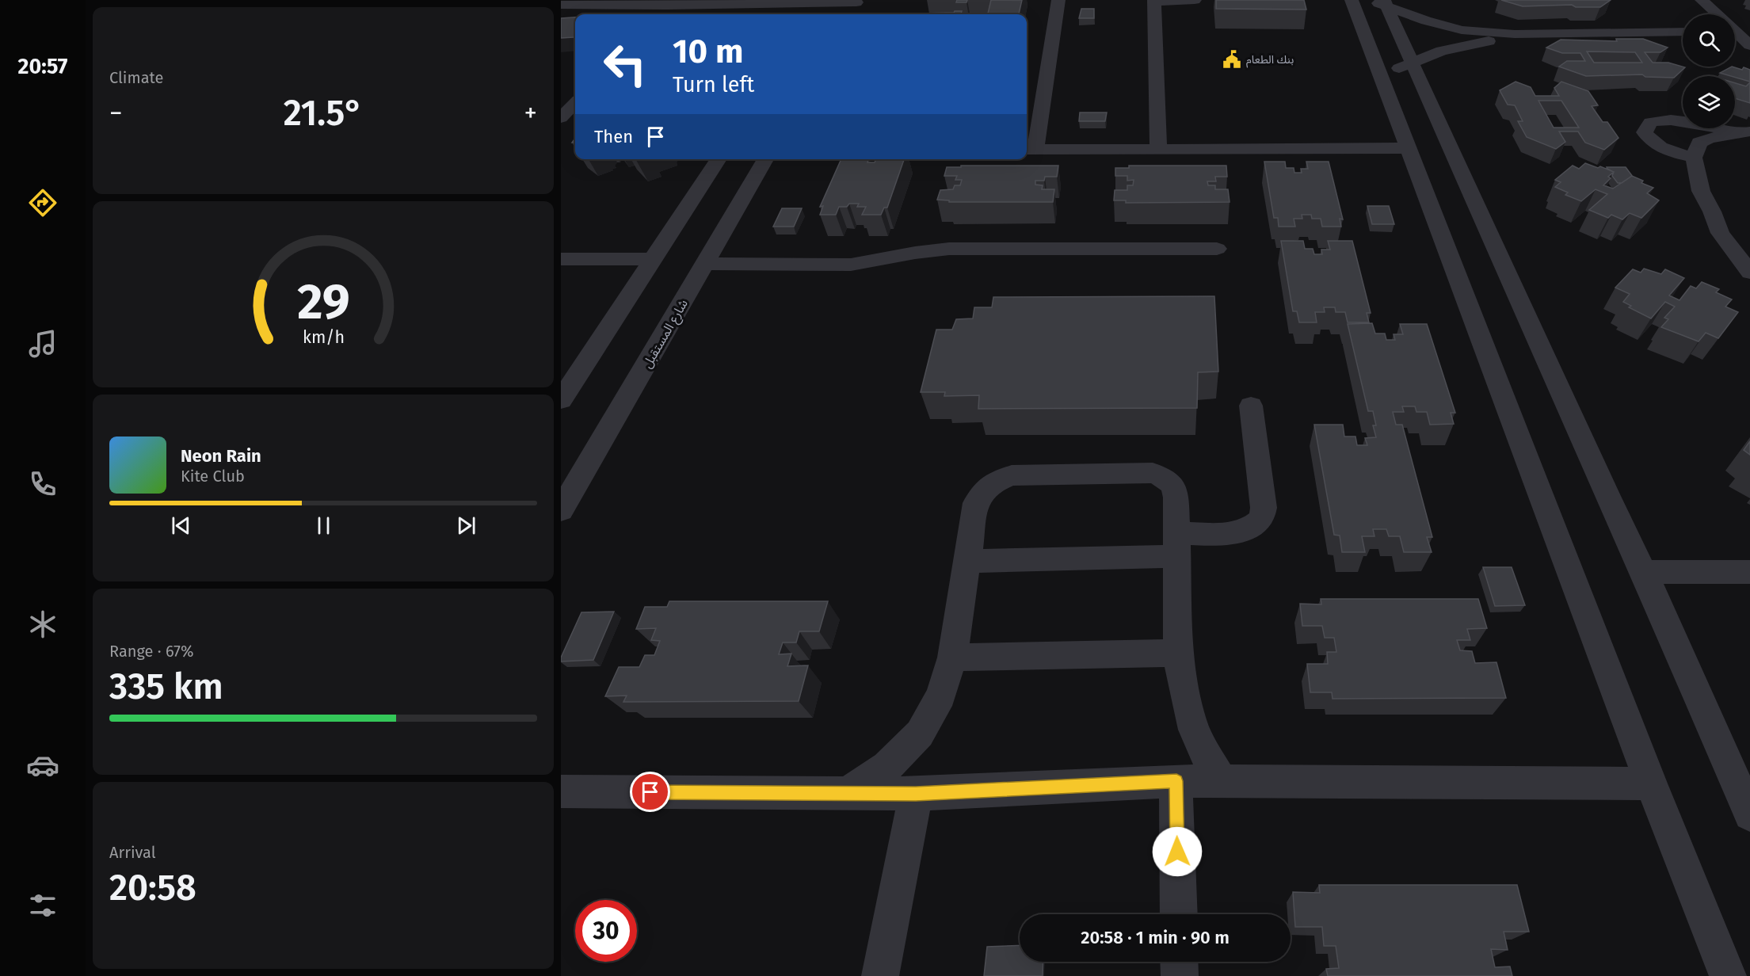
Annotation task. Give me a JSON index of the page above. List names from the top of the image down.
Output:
{
  "streets": {
    "street": ["شارع المستقبل"]
  },
  "places": {
    "public building": ["بنك الطعام"]
  },
  "page": {
    "tabs": "20:57",
    "tile": [
      "Climate",
      ["Range · 67%", "335 km"],
      ["Arrival", "20:58"]
    ],
    "turn": ["10 m", "Turn left"],
    "heat": ["−", "21.5°", "+"],
    "then": "Then",
    "song": ["Neon Rain", "Kite Club"],
    "limit": "30",
    "trip": "20:58 · 1 min · 90 m",
    "gauge": ["29", "km/h"]
  }
}
